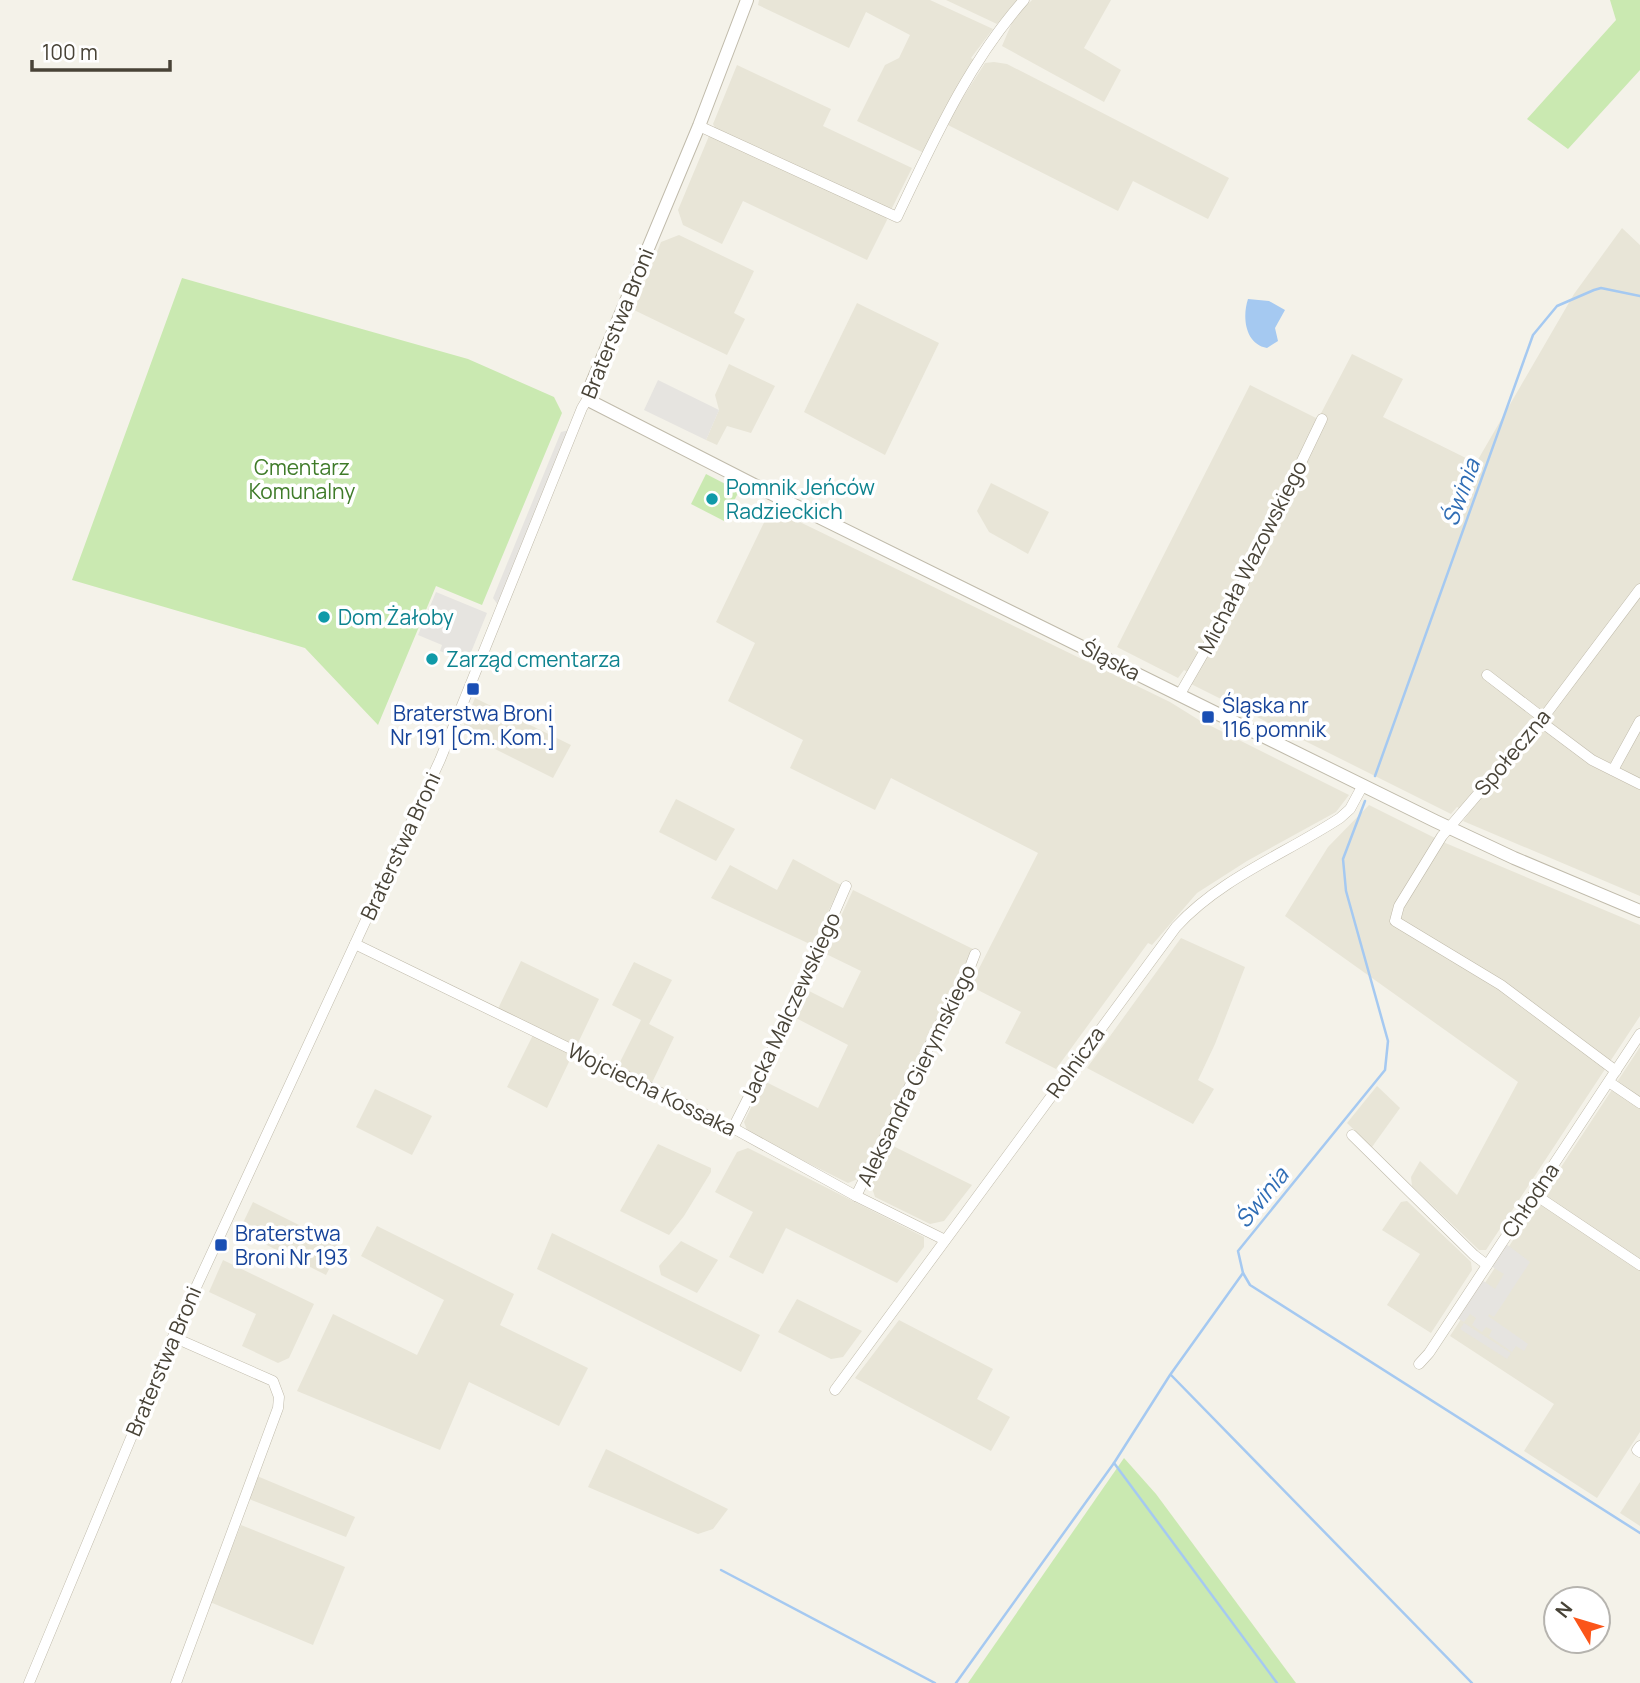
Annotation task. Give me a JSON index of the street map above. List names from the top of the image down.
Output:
{
  "streets": {
    "street": [
      "Braterstwa Broni",
      "Michała Wazowskiego",
      "Śląska",
      "Społeczna",
      "Jacka Malczewskiego",
      "Rolnicza",
      "Aleksandra Gierymskiego",
      "Wojciecha Kossaka",
      "Chłodna"
    ]
  },
  "crossings": [
    ["Braterstwa Broni", "Śląska"],
    ["Braterstwa Broni", "Wojciecha Kossaka"],
    ["Michała Wazowskiego", "Śląska"],
    ["Śląska", "Społeczna"],
    ["Śląska", "Rolnicza"],
    ["Społeczna", "Chłodna"],
    ["Jacka Malczewskiego", "Wojciecha Kossaka"],
    ["Rolnicza", "Wojciecha Kossaka"],
    ["Aleksandra Gierymskiego", "Wojciecha Kossaka"]
  ],
  "water": ["Świnia"],
  "parks": ["Cmentarz Komunalny"],
  "places": {
    "other": ["Pomnik Jeńców Radzieckich", "Dom Żałoby", "Zarząd cmentarza"],
    "transit": ["Braterstwa Broni Nr 191 [Cm. Kom.]", "Śląska nr 116 pomnik", "Braterstwa Broni Nr 193"]
  },
  "scale_bar": "100 m",
  "north": "top left"
}
